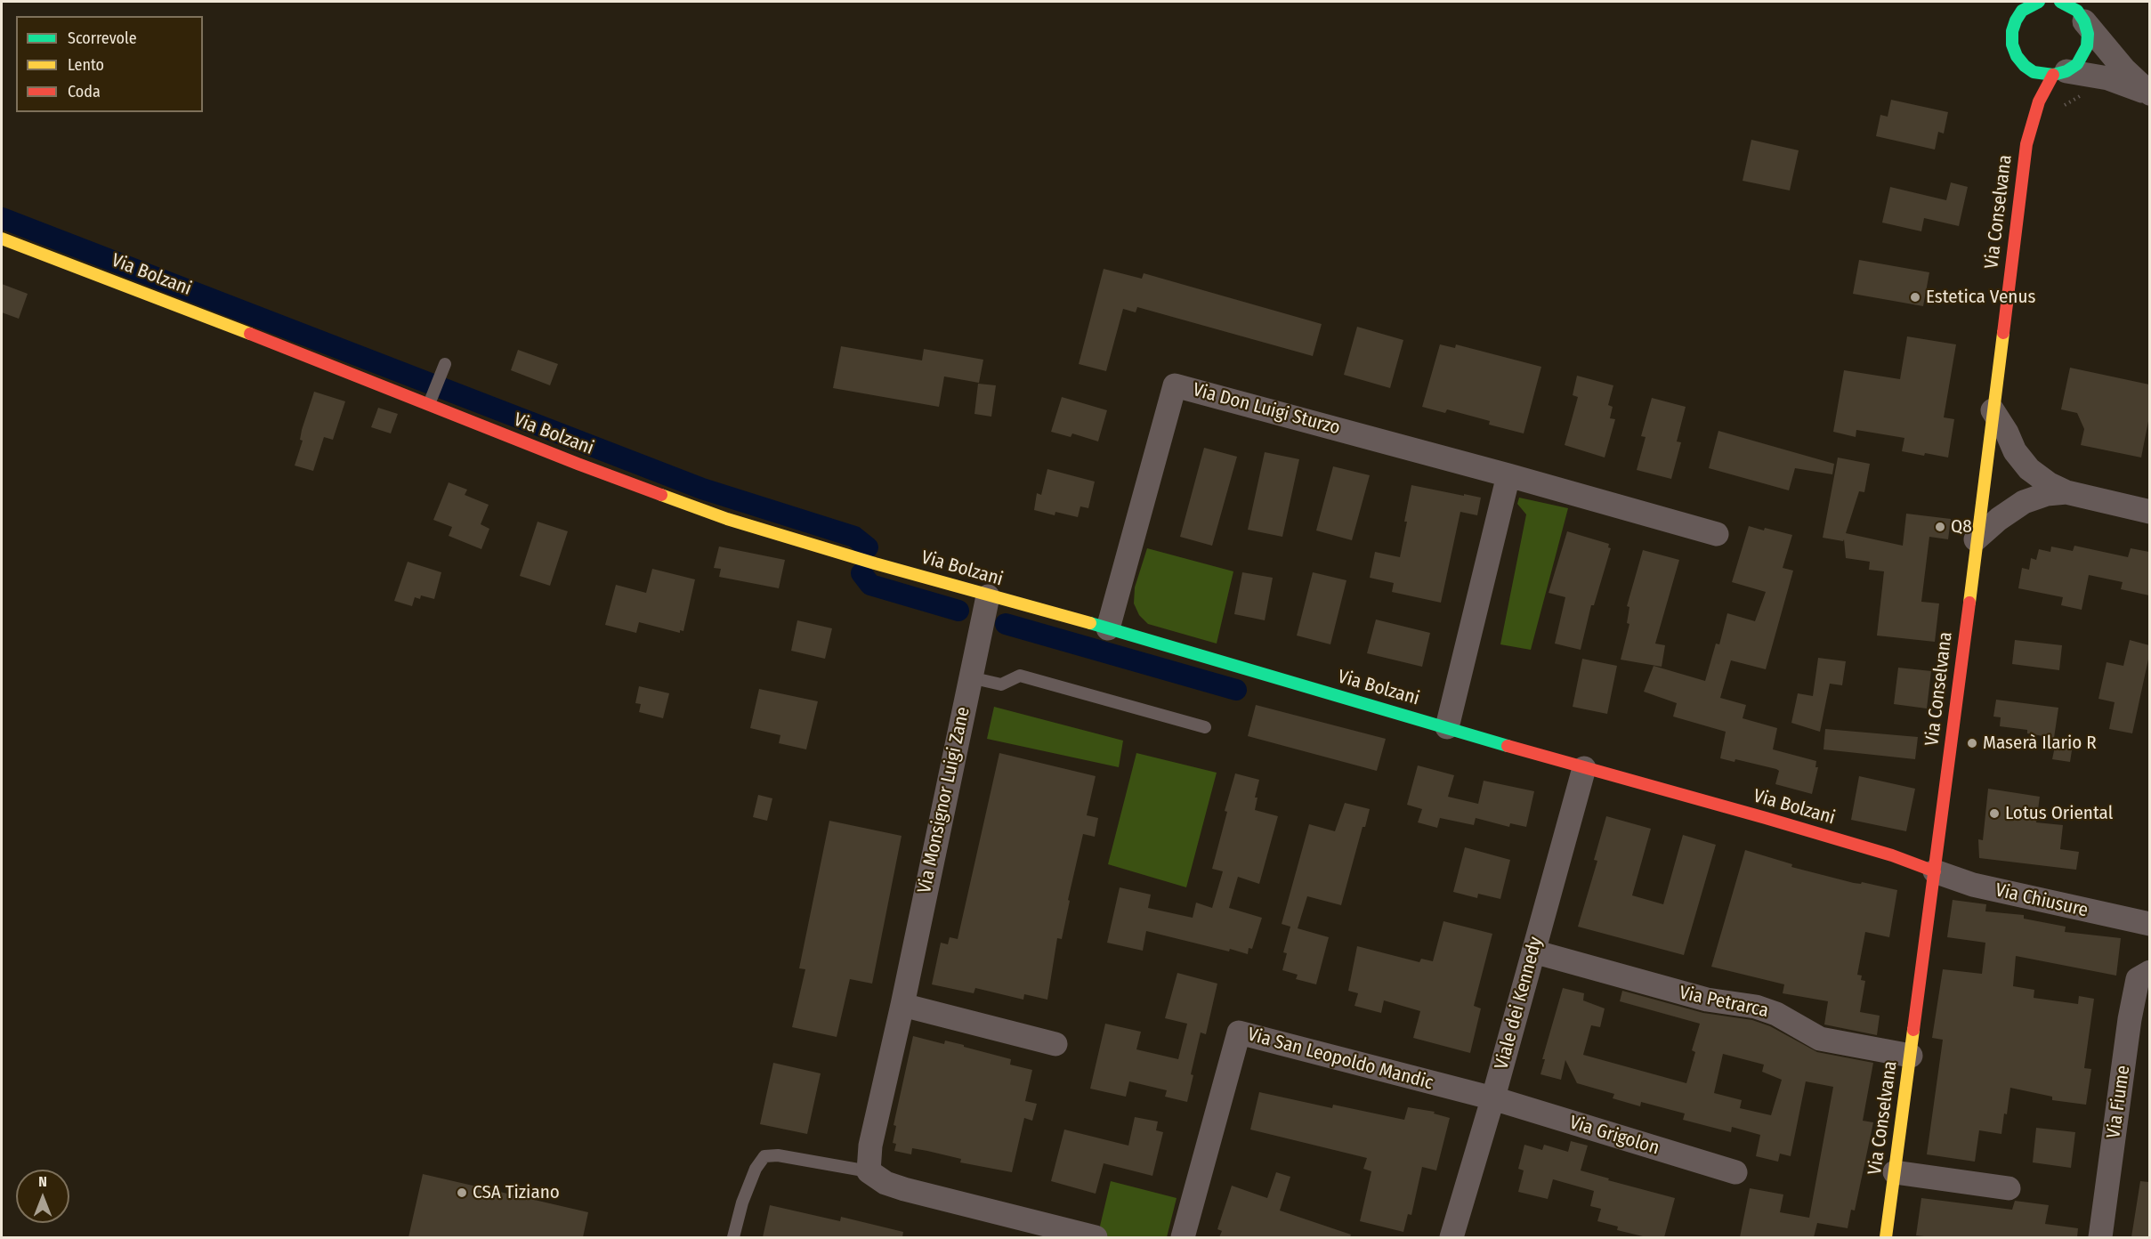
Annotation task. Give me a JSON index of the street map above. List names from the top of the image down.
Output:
{
  "streets": {
    "street": [
      "Via Conselvana",
      "Via Bolzani",
      "Via Don Luigi Sturzo",
      "Via Monsignor Luigi Zane",
      "Via Chiusure",
      "Via Petrarca",
      "Viale dei Kennedy",
      "Via San Leopoldo Mandic",
      "Via Fiume",
      "Via Grigolon"
    ]
  },
  "crossings": [
    ["Via Conselvana", "Via Bolzani"],
    ["Via Conselvana", "Via Chiusure"],
    ["Via Conselvana", "Via Petrarca"],
    ["Via Bolzani", "Via Don Luigi Sturzo"],
    ["Via Bolzani", "Via Monsignor Luigi Zane"],
    ["Via Bolzani", "Via Chiusure"],
    ["Via Bolzani", "Viale dei Kennedy"],
    ["Via Petrarca", "Viale dei Kennedy"],
    ["Viale dei Kennedy", "Via San Leopoldo Mandic"],
    ["Viale dei Kennedy", "Via Grigolon"],
    ["Via San Leopoldo Mandic", "Via Grigolon"]
  ],
  "places": [
    "Estetica Venus",
    "Q8",
    "Maserà Ilario R",
    "Lotus Oriental",
    "CSA Tiziano"
  ],
  "legend": ["Scorrevole", "Lento", "Coda"],
  "north": "top"
}
